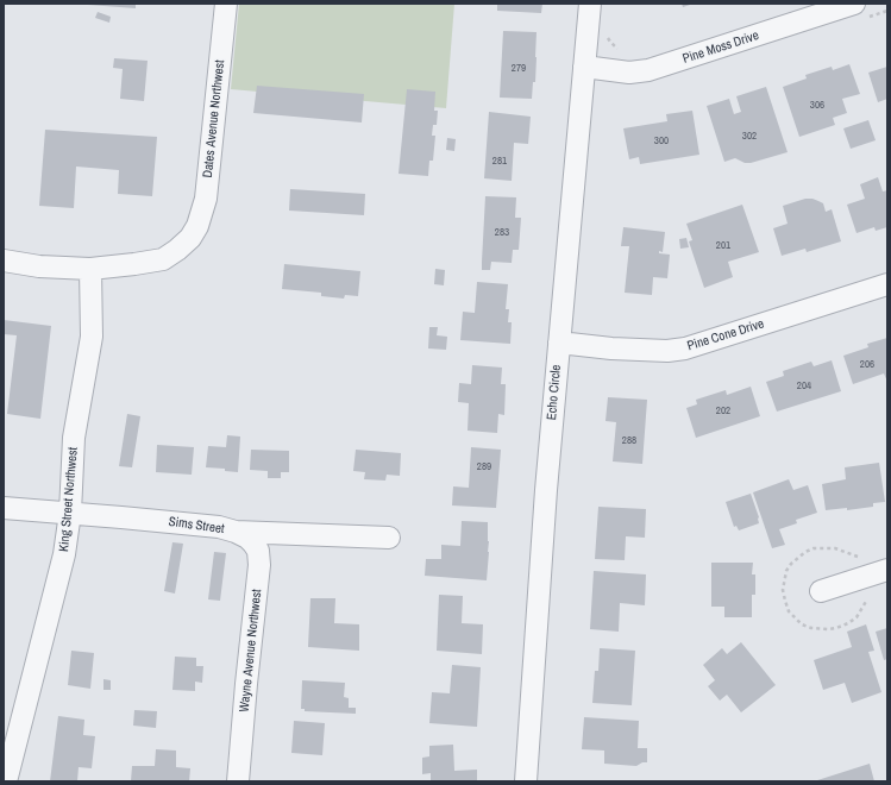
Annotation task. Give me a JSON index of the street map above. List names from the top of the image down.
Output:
{
  "streets": {
    "street": [
      "Pine Moss Drive",
      "Dates Avenue Northwest",
      "Pine Cone Drive",
      "Echo Circle",
      "King Street Northwest",
      "Sims Street",
      "Wayne Avenue Northwest"
    ]
  },
  "crossings": [
    ["Pine Moss Drive", "Echo Circle"],
    ["Dates Avenue Northwest", "King Street Northwest"],
    ["Pine Cone Drive", "Echo Circle"],
    ["King Street Northwest", "Sims Street"],
    ["Sims Street", "Wayne Avenue Northwest"]
  ],
  "house_numbers": [
    "279",
    "306",
    "302",
    "300",
    "281",
    "283",
    "201",
    "206",
    "204",
    "202",
    "288",
    "289"
  ]
}
